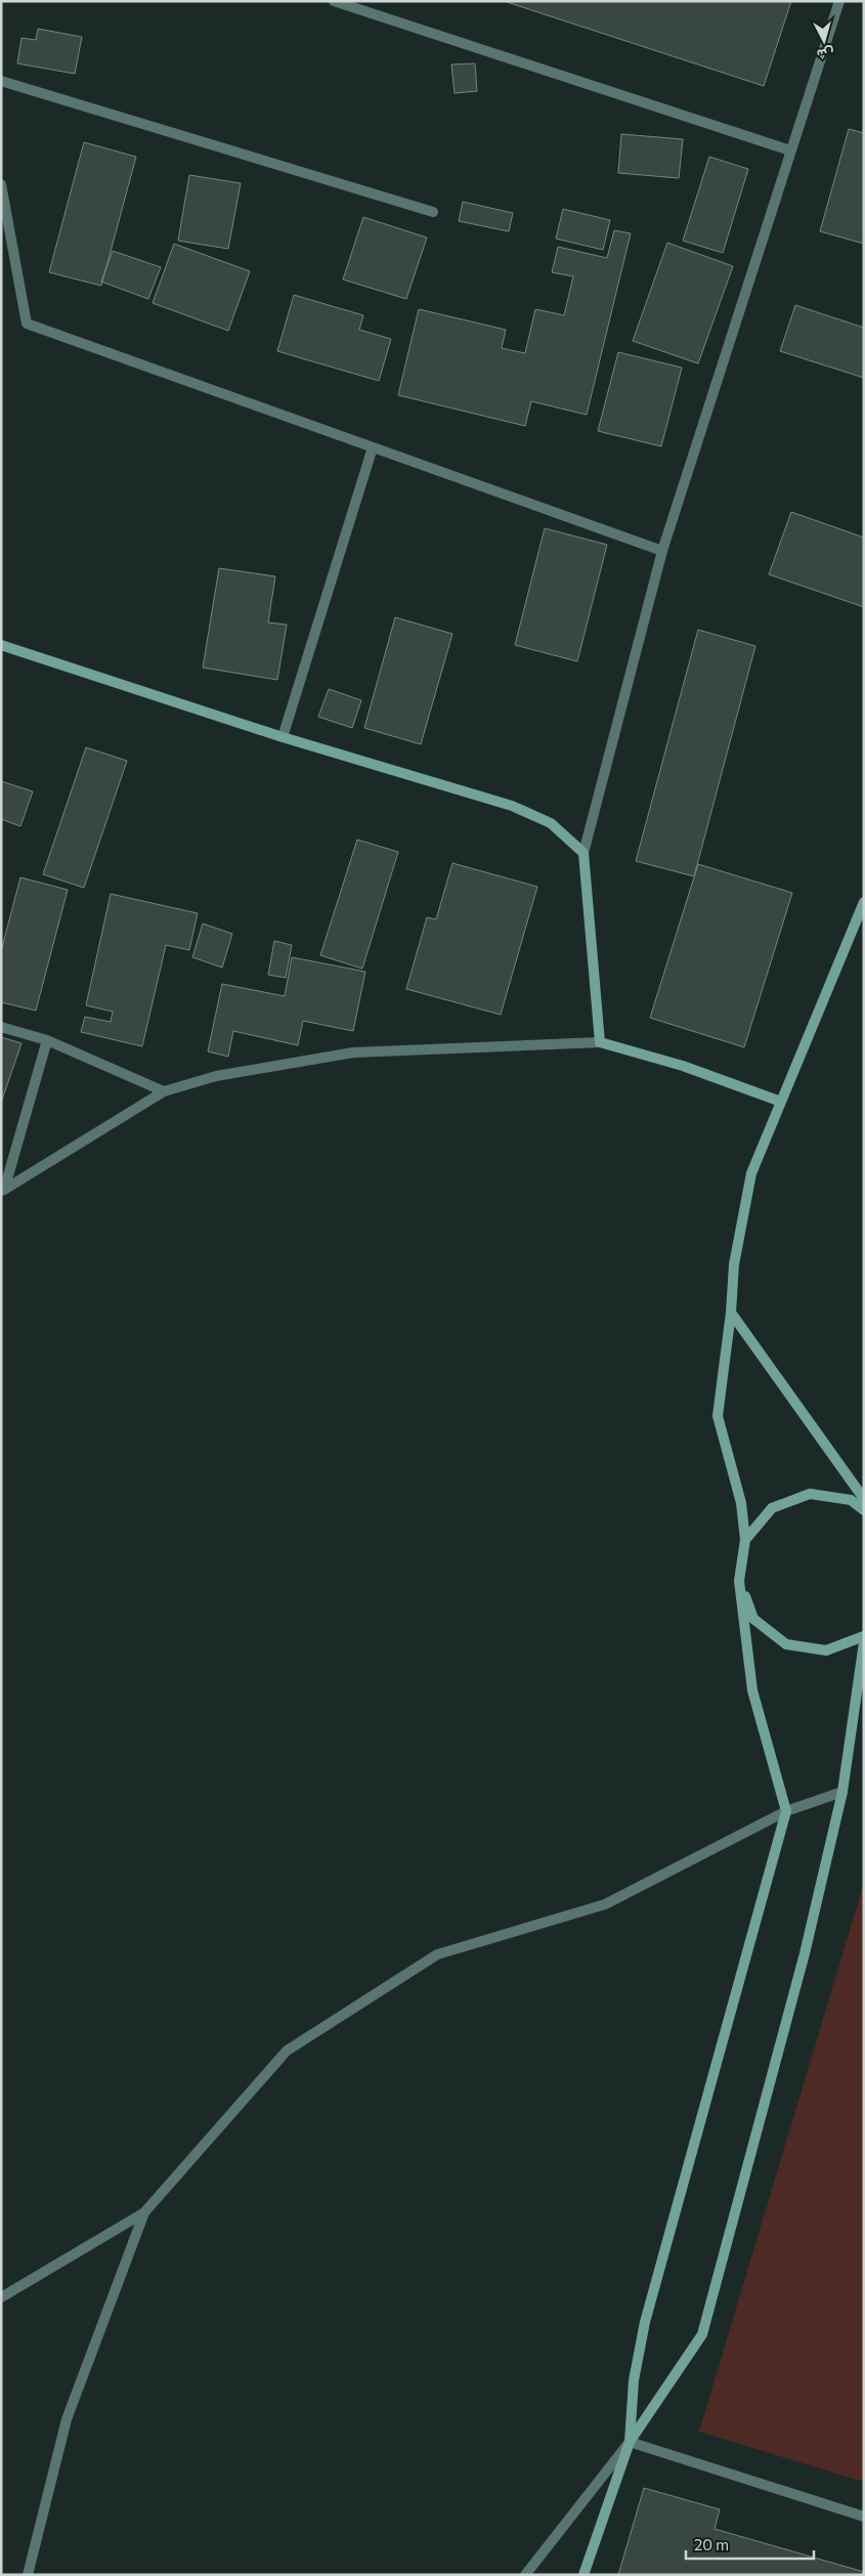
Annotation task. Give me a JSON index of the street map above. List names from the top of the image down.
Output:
{
  "scale_bar": "20 m",
  "north": "bottom"
}
